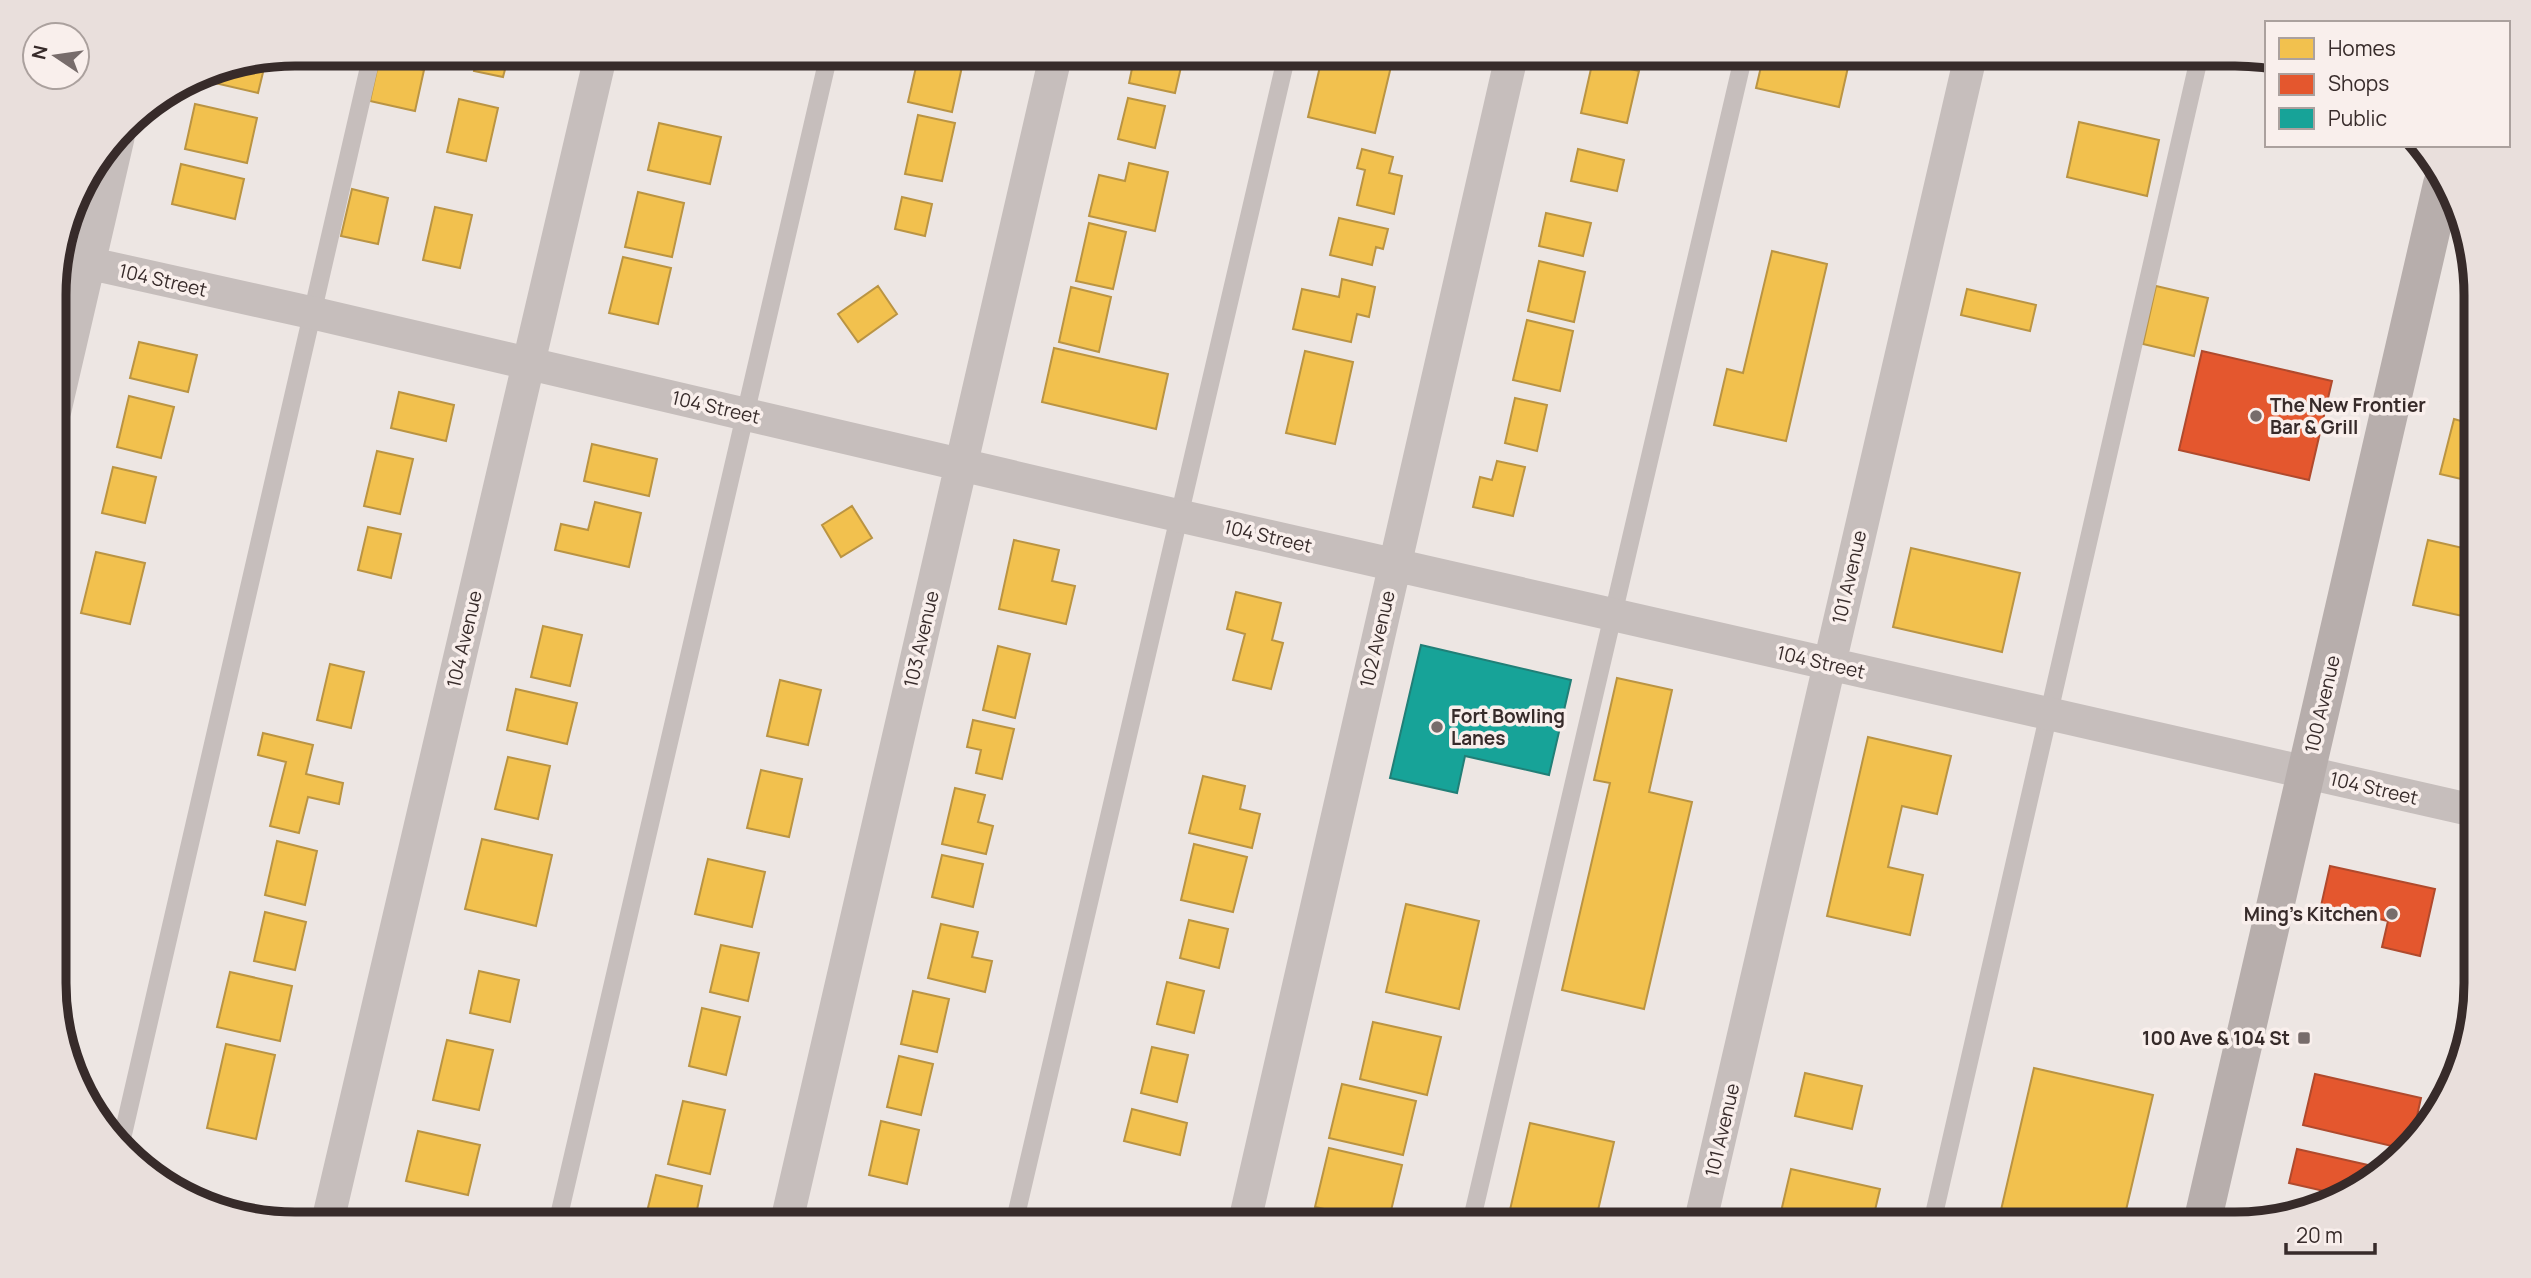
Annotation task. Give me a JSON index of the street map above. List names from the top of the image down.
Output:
{
  "streets": {
    "main road": ["100 Avenue"],
    "street": [
      "104 Street",
      "101 Avenue",
      "104 Avenue",
      "103 Avenue",
      "102 Avenue"
    ]
  },
  "crossings": [
    ["104 Street", "101 Avenue"],
    ["104 Street", "104 Avenue"],
    ["104 Street", "103 Avenue"],
    ["104 Street", "102 Avenue"],
    ["104 Street", "100 Avenue"]
  ],
  "places": {
    "other": ["The New Frontier Bar & Grill", "Fort Bowling Lanes", "Ming's Kitchen"],
    "transit": ["100 Ave & 104 St"]
  },
  "legend": ["Homes", "Shops", "Public"],
  "scale_bar": "20 m",
  "north": "left"
}
